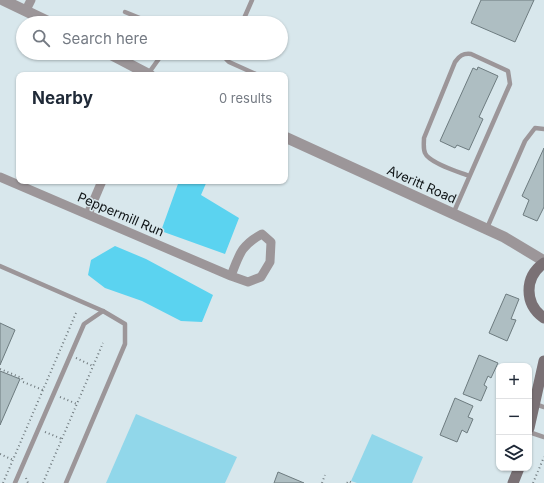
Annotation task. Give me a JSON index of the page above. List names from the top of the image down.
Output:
{
  "streets": {
    "street": ["Averitt Road", "Peppermill Run"]
  },
  "page": {
    "search": "Search here",
    "heading": ["Nearby", "0 results"],
    "map_buttons": ["+", "−"]
  }
}
